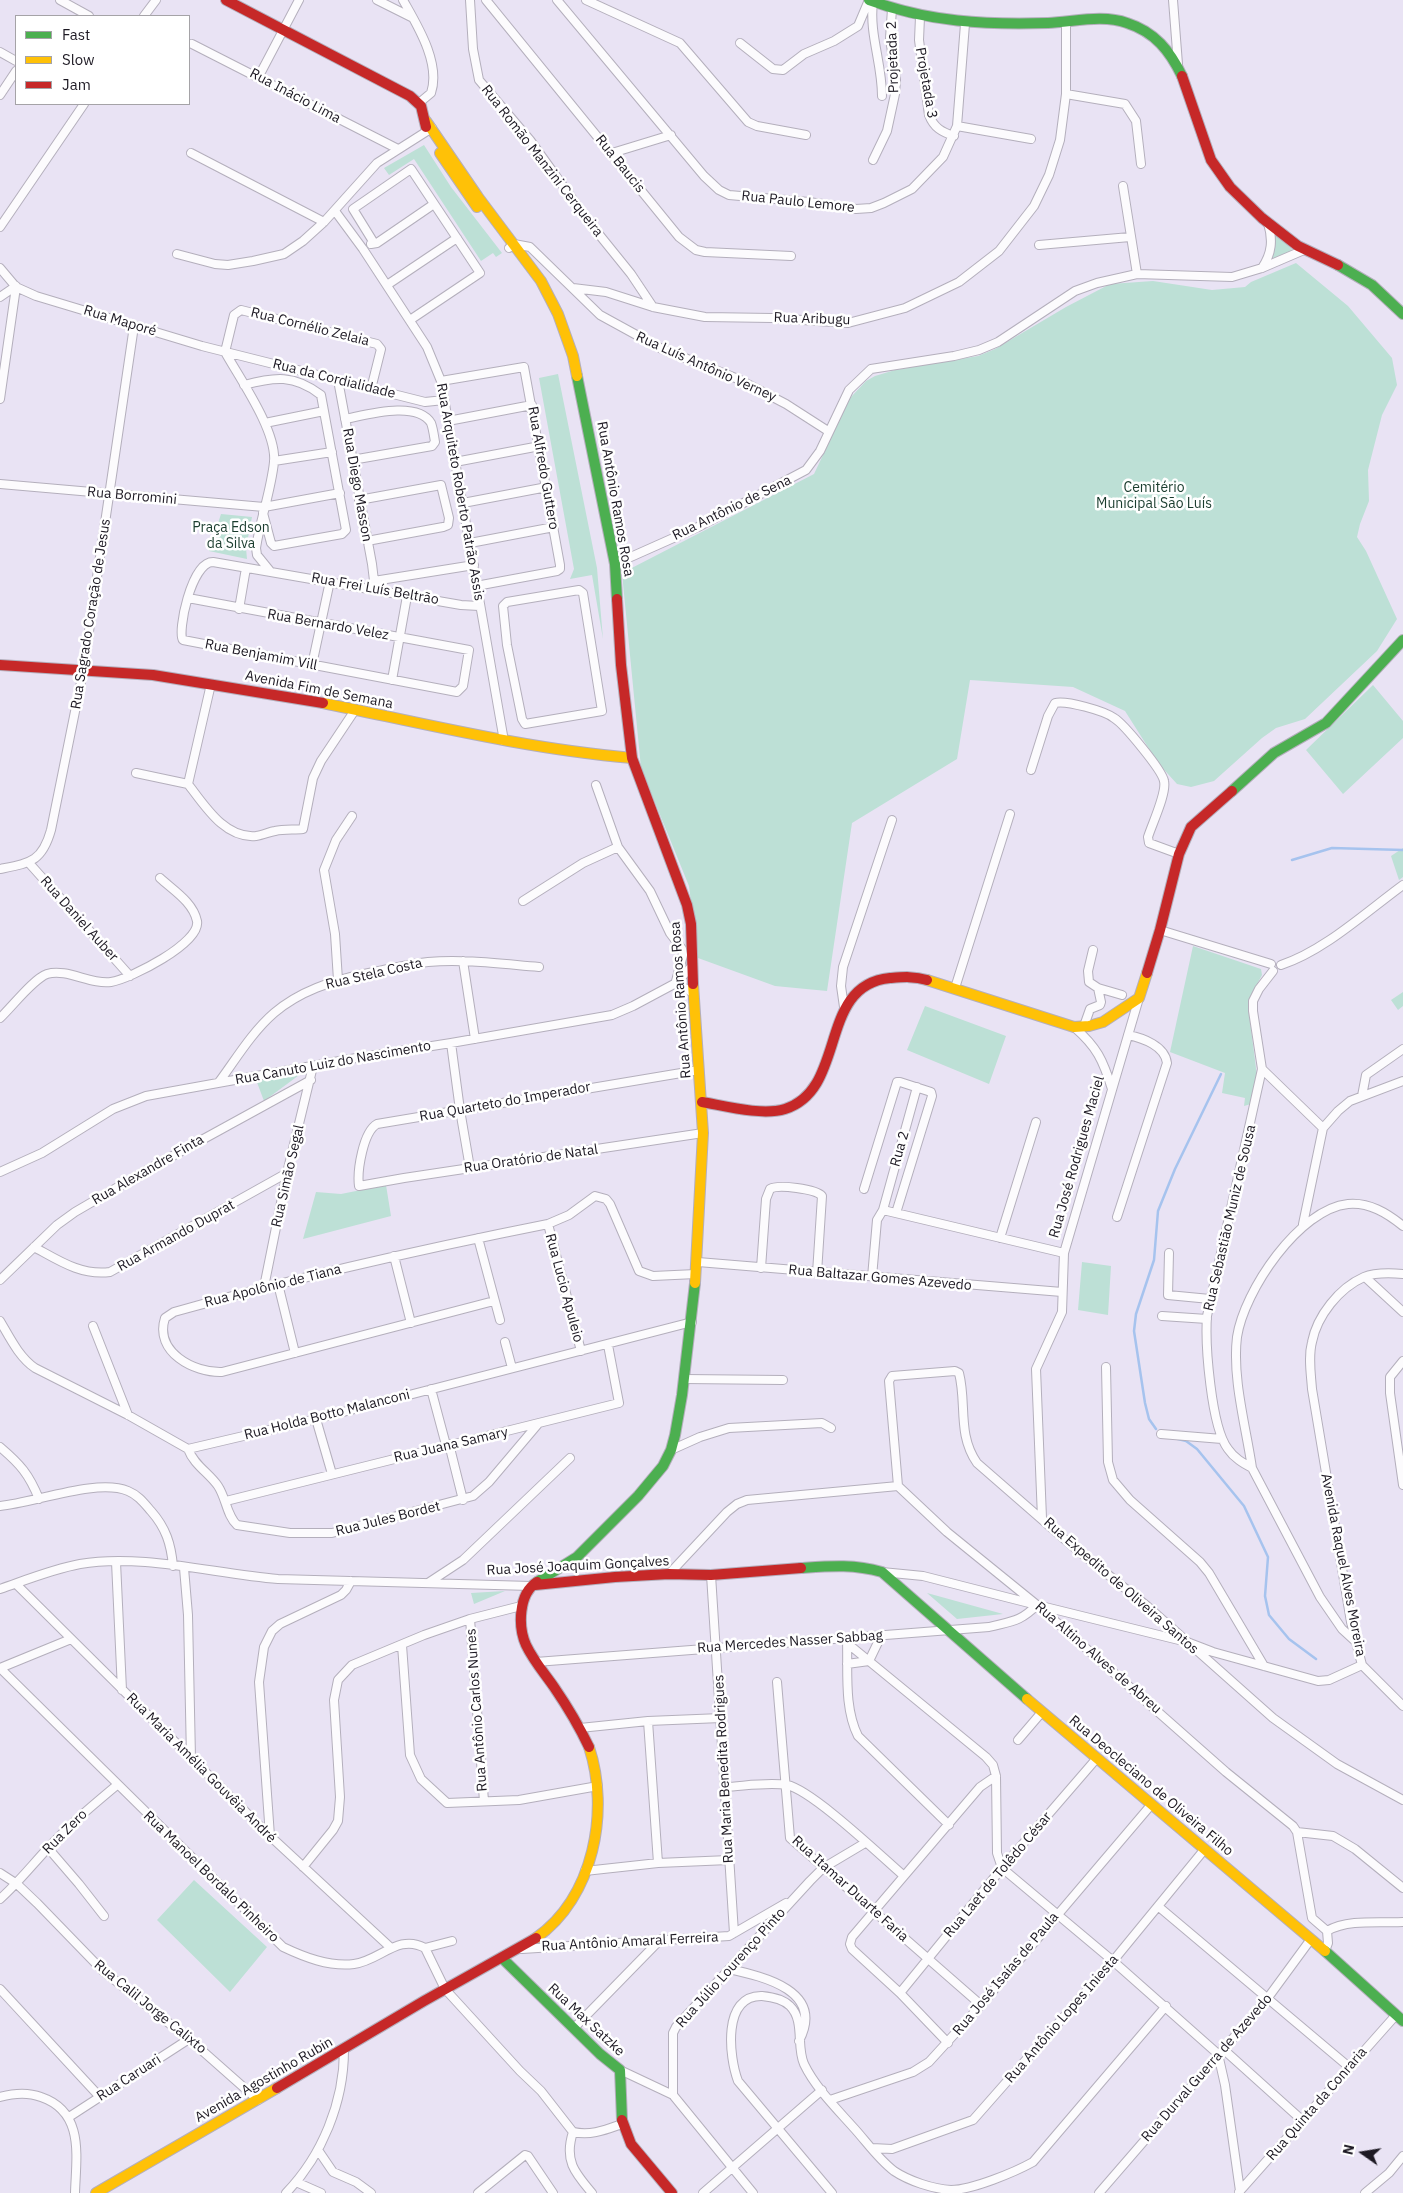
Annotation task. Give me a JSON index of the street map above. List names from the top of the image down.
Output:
{
  "streets": {
    "street": [
      "Projetada 2",
      "Projetada 3",
      "Rua Inácio Lima",
      "Rua Romão Manzini Cerqueira",
      "Rua Baucis",
      "Rua Paulo Lemore",
      "Rua Aribugu",
      "Rua Maporé",
      "Rua Cornélio Zelaia",
      "Rua Luís Antônio Verney",
      "Rua da Cordialidade",
      "Rua Alfredo Guttero",
      "Rua Diego Masson",
      "Rua Arquiteto Roberto Patrão Assis",
      "Rua Borromini",
      "Rua Antônio Ramos Rosa",
      "Rua Antônio de Sena",
      "Rua Frei Luís Beltrão",
      "Rua Sagrado Coração de Jesus",
      "Rua Bernardo Velez",
      "Rua Benjamim Vill",
      "Avenida Fim de Semana",
      "Rua Daniel Auber",
      "Rua Stela Costa",
      "Rua Canuto Luiz do Nascimento",
      "Rua Quarteto do Imperador",
      "Rua 2",
      "Rua José Rodrigues Maciel",
      "Rua Oratório de Natal",
      "Rua Alexandre Finta",
      "Rua Simão Segal",
      "Rua Sebastião Muniz de Sousa",
      "Rua Armando Duprat",
      "Rua Baltazar Gomes Azevedo",
      "Rua Apolônio de Tiana",
      "Rua Lucio Apuleio",
      "Rua Holda Botto Malanconi",
      "Rua Juana Samary",
      "Rua Jules Bordet",
      "Avenida Raquel Alves Moreira",
      "Rua José Joaquim Gonçalves",
      "Rua Expedito de Oliveira Santos",
      "Rua Mercedes Nasser Sabbag",
      "Rua Altino Alves de Abreu",
      "Rua Antônio Carlos Nunes",
      "Rua Maria Amélia Gouvêia André",
      "Rua Maria Benedita Rodrigues",
      "Rua Deocleciano de Oliveira Filho",
      "Rua Zero",
      "Rua Laet de Tolêdo César",
      "Rua Manoel Bordalo Pinheiro",
      "Rua Itamar Duarte Faria",
      "Rua Antônio Amaral Ferreira",
      "Rua Júlio Lourenço Pinto",
      "Rua José Isaías de Paula",
      "Rua Calil Jorge Calixto",
      "Rua Antônio Lopes Iniesta",
      "Rua Max Satzke",
      "Rua Durval Guerra de Azevedo",
      "Rua Caruari",
      "Avenida Agostinho Rubin",
      "Rua Quinta da Conraria"
    ]
  },
  "crossings": [
    ["Projetada 3", "Rua Paulo Lemore"],
    ["Rua Romão Manzini Cerqueira", "Rua Aribugu"],
    ["Rua Aribugu", "Rua Luís Antônio Verney"],
    ["Rua Maporé", "Rua Cornélio Zelaia"],
    ["Rua Maporé", "Rua da Cordialidade"],
    ["Rua Maporé", "Rua Sagrado Coração de Jesus"],
    ["Rua Cornélio Zelaia", "Rua da Cordialidade"],
    ["Rua Luís Antônio Verney", "Rua Antônio Ramos Rosa"],
    ["Rua Luís Antônio Verney", "Rua Antônio de Sena"],
    ["Rua da Cordialidade", "Rua Diego Masson"],
    ["Rua da Cordialidade", "Rua Arquiteto Roberto Patrão Assis"],
    ["Rua Alfredo Guttero", "Rua Arquiteto Roberto Patrão Assis"],
    ["Rua Diego Masson", "Rua Frei Luís Beltrão"],
    ["Rua Arquiteto Roberto Patrão Assis", "Rua Frei Luís Beltrão"],
    ["Rua Arquiteto Roberto Patrão Assis", "Avenida Fim de Semana"],
    ["Rua Borromini", "Rua Sagrado Coração de Jesus"],
    ["Rua Antônio Ramos Rosa", "Rua Antônio de Sena"],
    ["Rua Antônio Ramos Rosa", "Avenida Fim de Semana"],
    ["Rua Antônio Ramos Rosa", "Rua Canuto Luiz do Nascimento"],
    ["Rua Antônio Ramos Rosa", "Rua Quarteto do Imperador"],
    ["Rua Antônio Ramos Rosa", "Rua Oratório de Natal"],
    ["Rua Antônio Ramos Rosa", "Rua Baltazar Gomes Azevedo"],
    ["Rua Antônio Ramos Rosa", "Rua Apolônio de Tiana"],
    ["Rua Antônio Ramos Rosa", "Rua Holda Botto Malanconi"],
    ["Rua Antônio Ramos Rosa", "Rua José Joaquim Gonçalves"],
    ["Rua Frei Luís Beltrão", "Rua Benjamim Vill"],
    ["Rua Sagrado Coração de Jesus", "Avenida Fim de Semana"],
    ["Rua Sagrado Coração de Jesus", "Rua Daniel Auber"],
    ["Rua Bernardo Velez", "Rua Benjamim Vill"],
    ["Rua Stela Costa", "Rua Canuto Luiz do Nascimento"],
    ["Rua Canuto Luiz do Nascimento", "Rua Simão Segal"],
    ["Rua Quarteto do Imperador", "Rua Oratório de Natal"],
    ["Rua 2", "Rua José Rodrigues Maciel"],
    ["Rua Alexandre Finta", "Rua Simão Segal"],
    ["Rua Alexandre Finta", "Rua Armando Duprat"],
    ["Rua Simão Segal", "Rua Armando Duprat"],
    ["Rua Simão Segal", "Rua Apolônio de Tiana"],
    ["Rua Sebastião Muniz de Sousa", "Avenida Raquel Alves Moreira"],
    ["Rua Apolônio de Tiana", "Rua Lucio Apuleio"],
    ["Rua Lucio Apuleio", "Rua Holda Botto Malanconi"],
    ["Rua Holda Botto Malanconi", "Rua Juana Samary"],
    ["Rua Holda Botto Malanconi", "Rua Jules Bordet"],
    ["Rua Juana Samary", "Rua Jules Bordet"],
    ["Avenida Raquel Alves Moreira", "Rua José Joaquim Gonçalves"],
    ["Avenida Raquel Alves Moreira", "Rua Expedito de Oliveira Santos"],
    ["Avenida Raquel Alves Moreira", "Rua Mercedes Nasser Sabbag"],
    ["Avenida Raquel Alves Moreira", "Rua Altino Alves de Abreu"],
    ["Rua José Joaquim Gonçalves", "Rua Mercedes Nasser Sabbag"],
    ["Rua José Joaquim Gonçalves", "Rua Altino Alves de Abreu"],
    ["Rua José Joaquim Gonçalves", "Rua Maria Amélia Gouvêia André"],
    ["Rua José Joaquim Gonçalves", "Rua Maria Benedita Rodrigues"],
    ["Rua José Joaquim Gonçalves", "Rua Deocleciano de Oliveira Filho"],
    ["Rua Expedito de Oliveira Santos", "Rua Altino Alves de Abreu"],
    ["Rua Mercedes Nasser Sabbag", "Rua Altino Alves de Abreu"],
    ["Rua Mercedes Nasser Sabbag", "Rua Maria Benedita Rodrigues"],
    ["Rua Mercedes Nasser Sabbag", "Rua Deocleciano de Oliveira Filho"],
    ["Rua Mercedes Nasser Sabbag", "Avenida Agostinho Rubin"],
    ["Rua Maria Amélia Gouvêia André", "Rua Manoel Bordalo Pinheiro"],
    ["Rua Maria Benedita Rodrigues", "Rua Antônio Amaral Ferreira"],
    ["Rua Deocleciano de Oliveira Filho", "Rua Laet de Tolêdo César"],
    ["Rua Deocleciano de Oliveira Filho", "Rua José Isaías de Paula"],
    ["Rua Deocleciano de Oliveira Filho", "Rua Antônio Lopes Iniesta"],
    ["Rua Deocleciano de Oliveira Filho", "Rua Durval Guerra de Azevedo"],
    ["Rua Deocleciano de Oliveira Filho", "Rua Quinta da Conraria"],
    ["Rua Zero", "Rua Manoel Bordalo Pinheiro"],
    ["Rua Zero", "Rua Calil Jorge Calixto"],
    ["Rua Laet de Tolêdo César", "Rua Itamar Duarte Faria"],
    ["Rua Itamar Duarte Faria", "Rua Júlio Lourenço Pinto"],
    ["Rua Itamar Duarte Faria", "Rua José Isaías de Paula"],
    ["Rua Antônio Amaral Ferreira", "Rua Júlio Lourenço Pinto"],
    ["Rua Antônio Amaral Ferreira", "Avenida Agostinho Rubin"],
    ["Rua Calil Jorge Calixto", "Rua Caruari"],
    ["Rua Calil Jorge Calixto", "Avenida Agostinho Rubin"],
    ["Rua Max Satzke", "Avenida Agostinho Rubin"]
  ],
  "parks": ["Cemitério Municipal São Luís", "Praça Edson da Silva"],
  "legend": ["Fast", "Slow", "Jam"],
  "north": "left"
}
